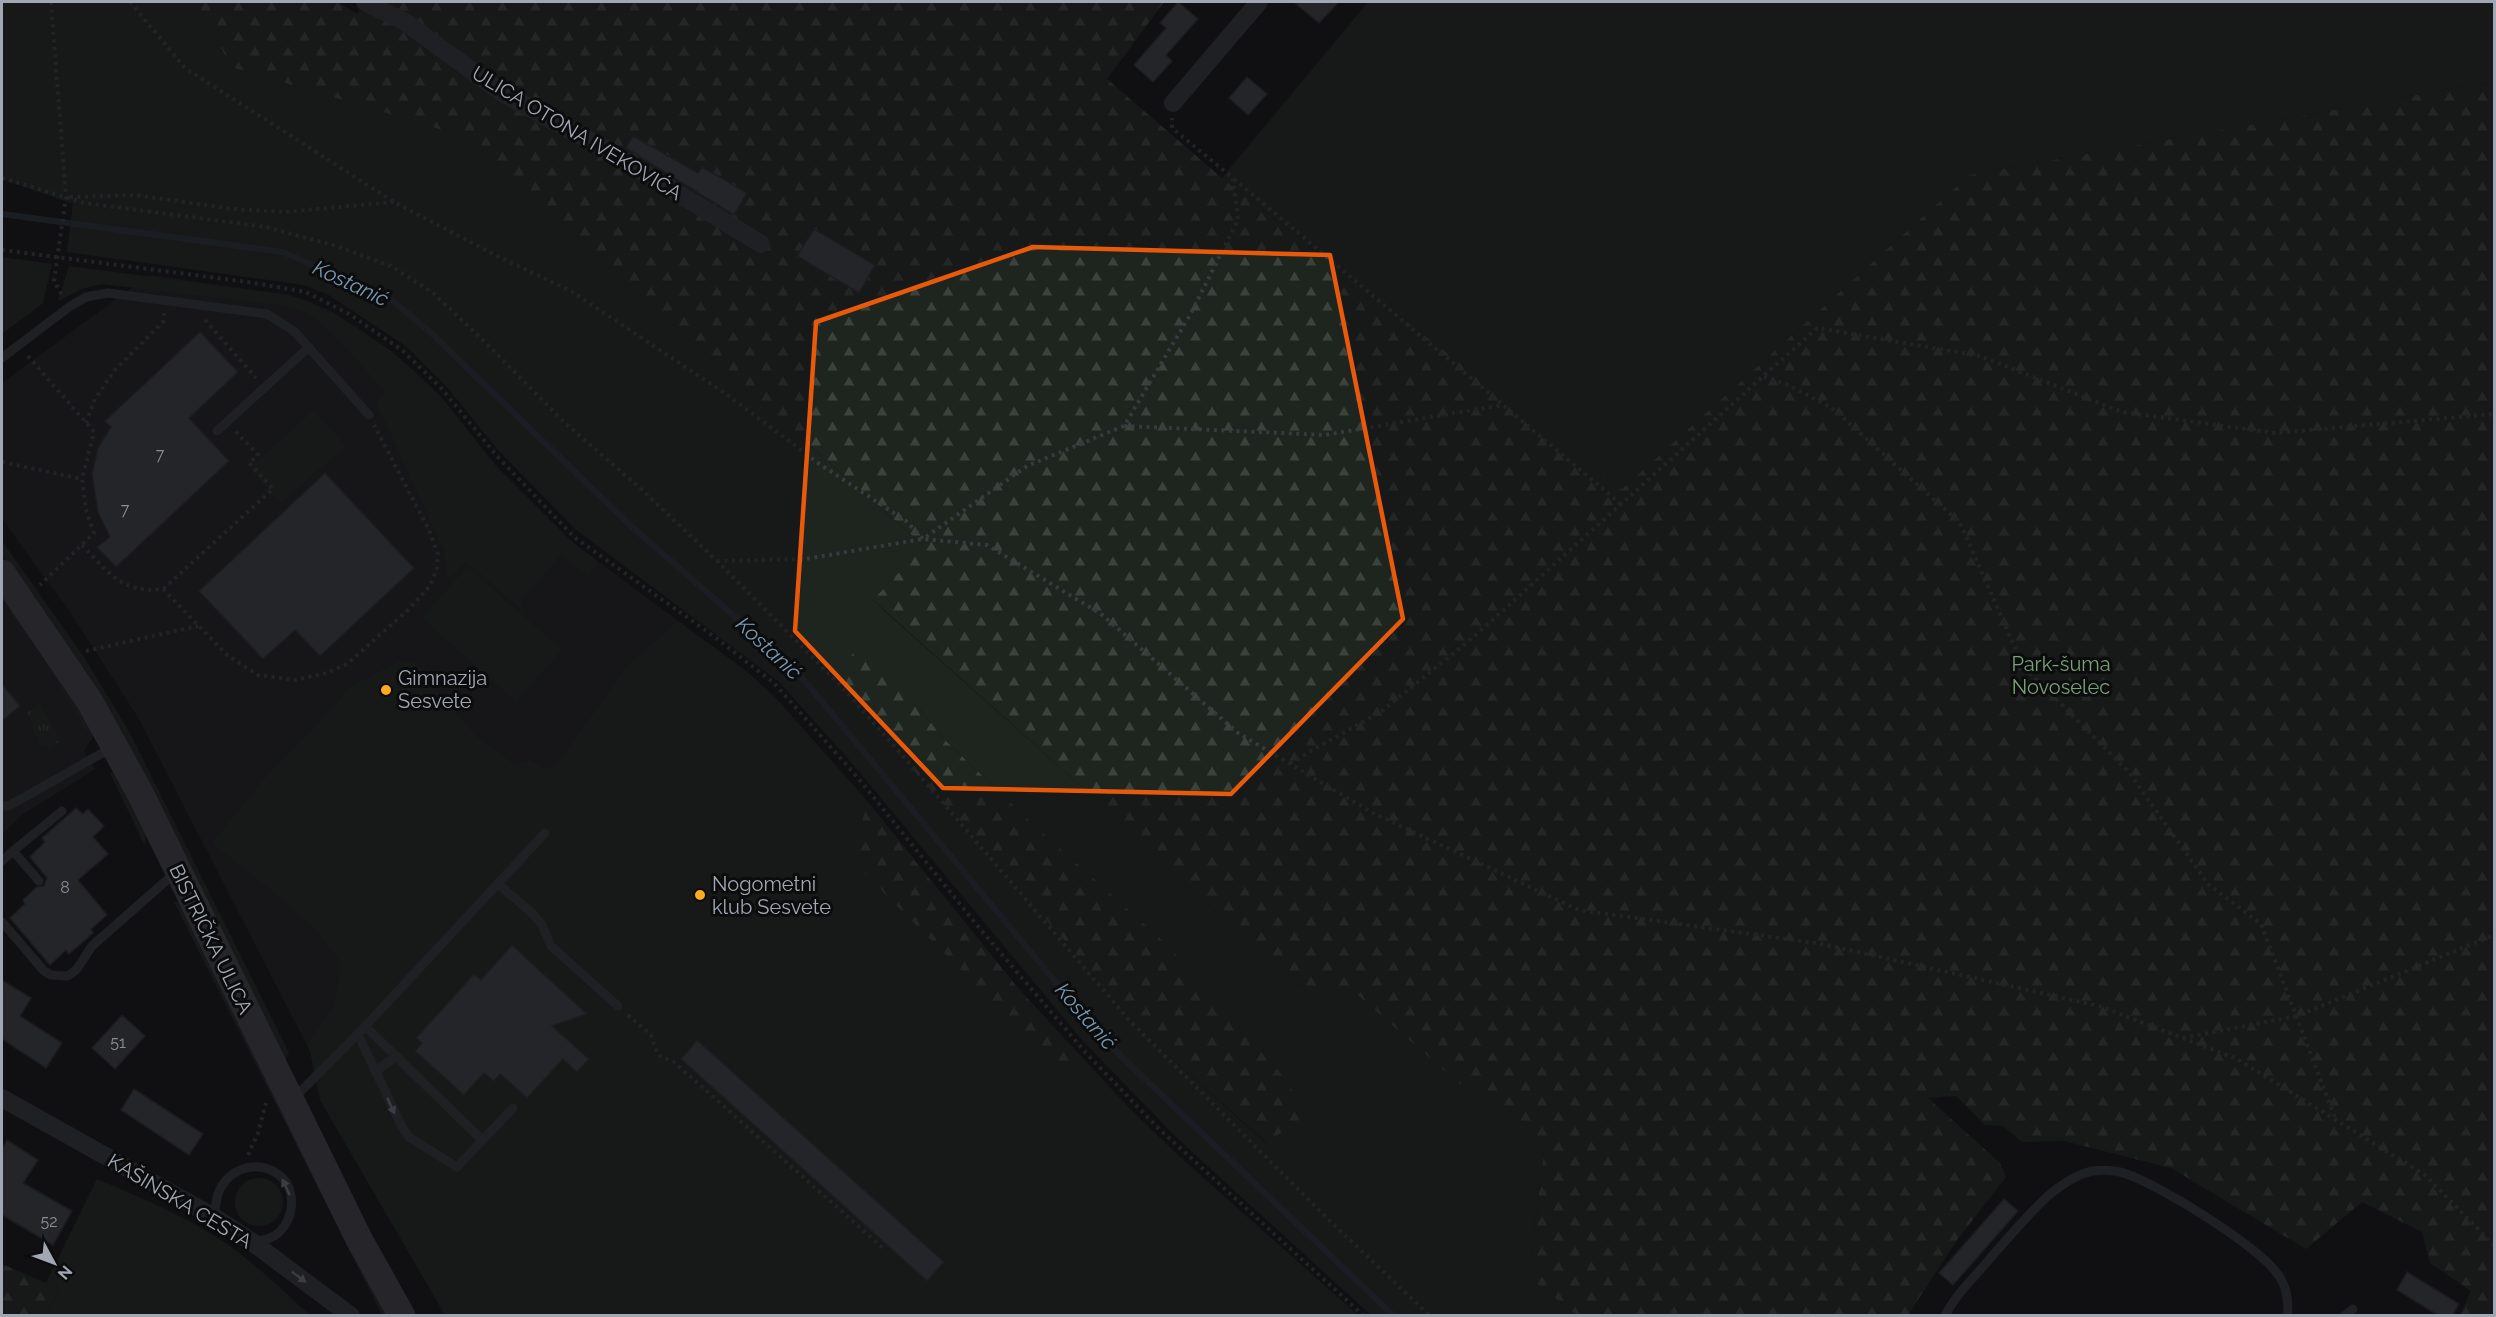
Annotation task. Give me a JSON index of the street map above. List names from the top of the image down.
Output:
{
  "streets": {
    "main road": ["BISTRIČKA ULICA"],
    "street": ["ULICA OTONA IVEKOVIĆA", "KAŠINSKA CESTA"]
  },
  "water": ["Kostanić"],
  "parks": ["Park-šuma Novoselec"],
  "places": ["Gimnazija Sesvete", "Nogometni klub Sesvete"],
  "house_numbers": [
    "7",
    "7",
    "8",
    "51",
    "52"
  ],
  "north": "bottom right"
}
